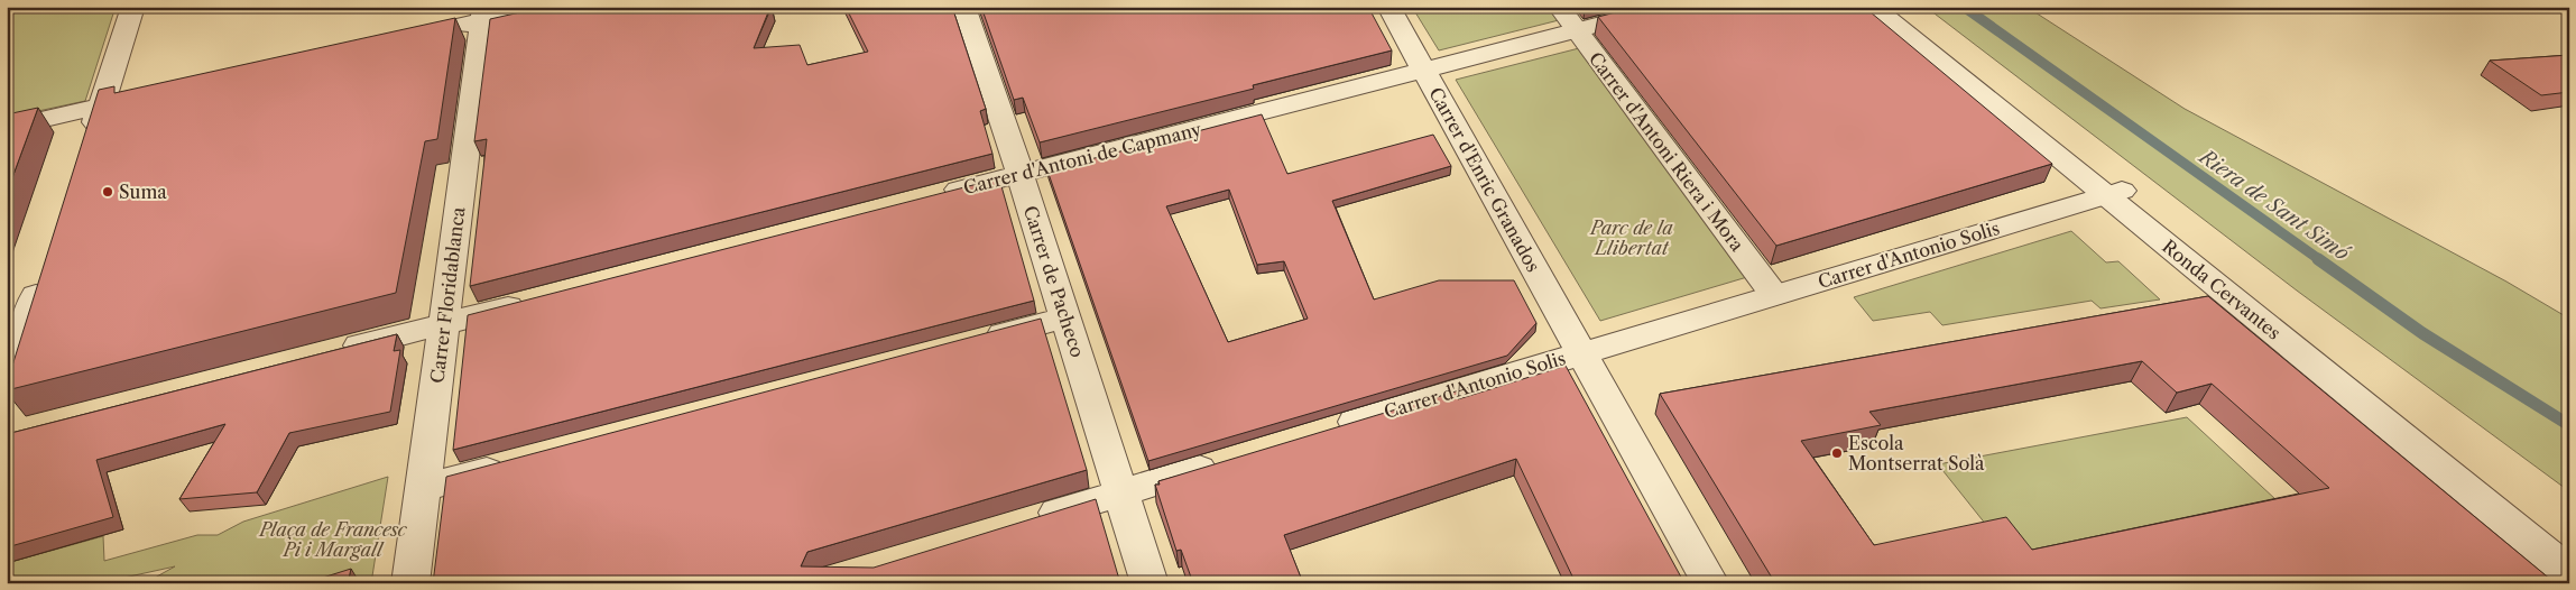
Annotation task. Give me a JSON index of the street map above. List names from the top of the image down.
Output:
{
  "streets": {
    "street": [
      "Carrer d'Antoni Riera i Mora",
      "Carrer d'Antoni de Capmany",
      "Carrer d'Enric Granados",
      "Carrer d'Antonio Solis",
      "Carrer de Pacheco",
      "Ronda Cervantes",
      "Carrer Floridablanca"
    ]
  },
  "crossings": [
    ["Carrer d'Antoni Riera i Mora", "Carrer d'Antoni de Capmany"],
    ["Carrer d'Antoni Riera i Mora", "Carrer d'Antonio Solis"],
    ["Carrer d'Antoni de Capmany", "Carrer d'Enric Granados"],
    ["Carrer d'Antoni de Capmany", "Carrer de Pacheco"],
    ["Carrer d'Enric Granados", "Carrer d'Antonio Solis"],
    ["Carrer d'Antonio Solis", "Ronda Cervantes"]
  ],
  "water": ["Riera de Sant Simó"],
  "parks": ["Parc de la Llibertat", "Plaça de Francesc Pi i Margall"],
  "places": ["Suma", "Escola Montserrat Solà"]
}
